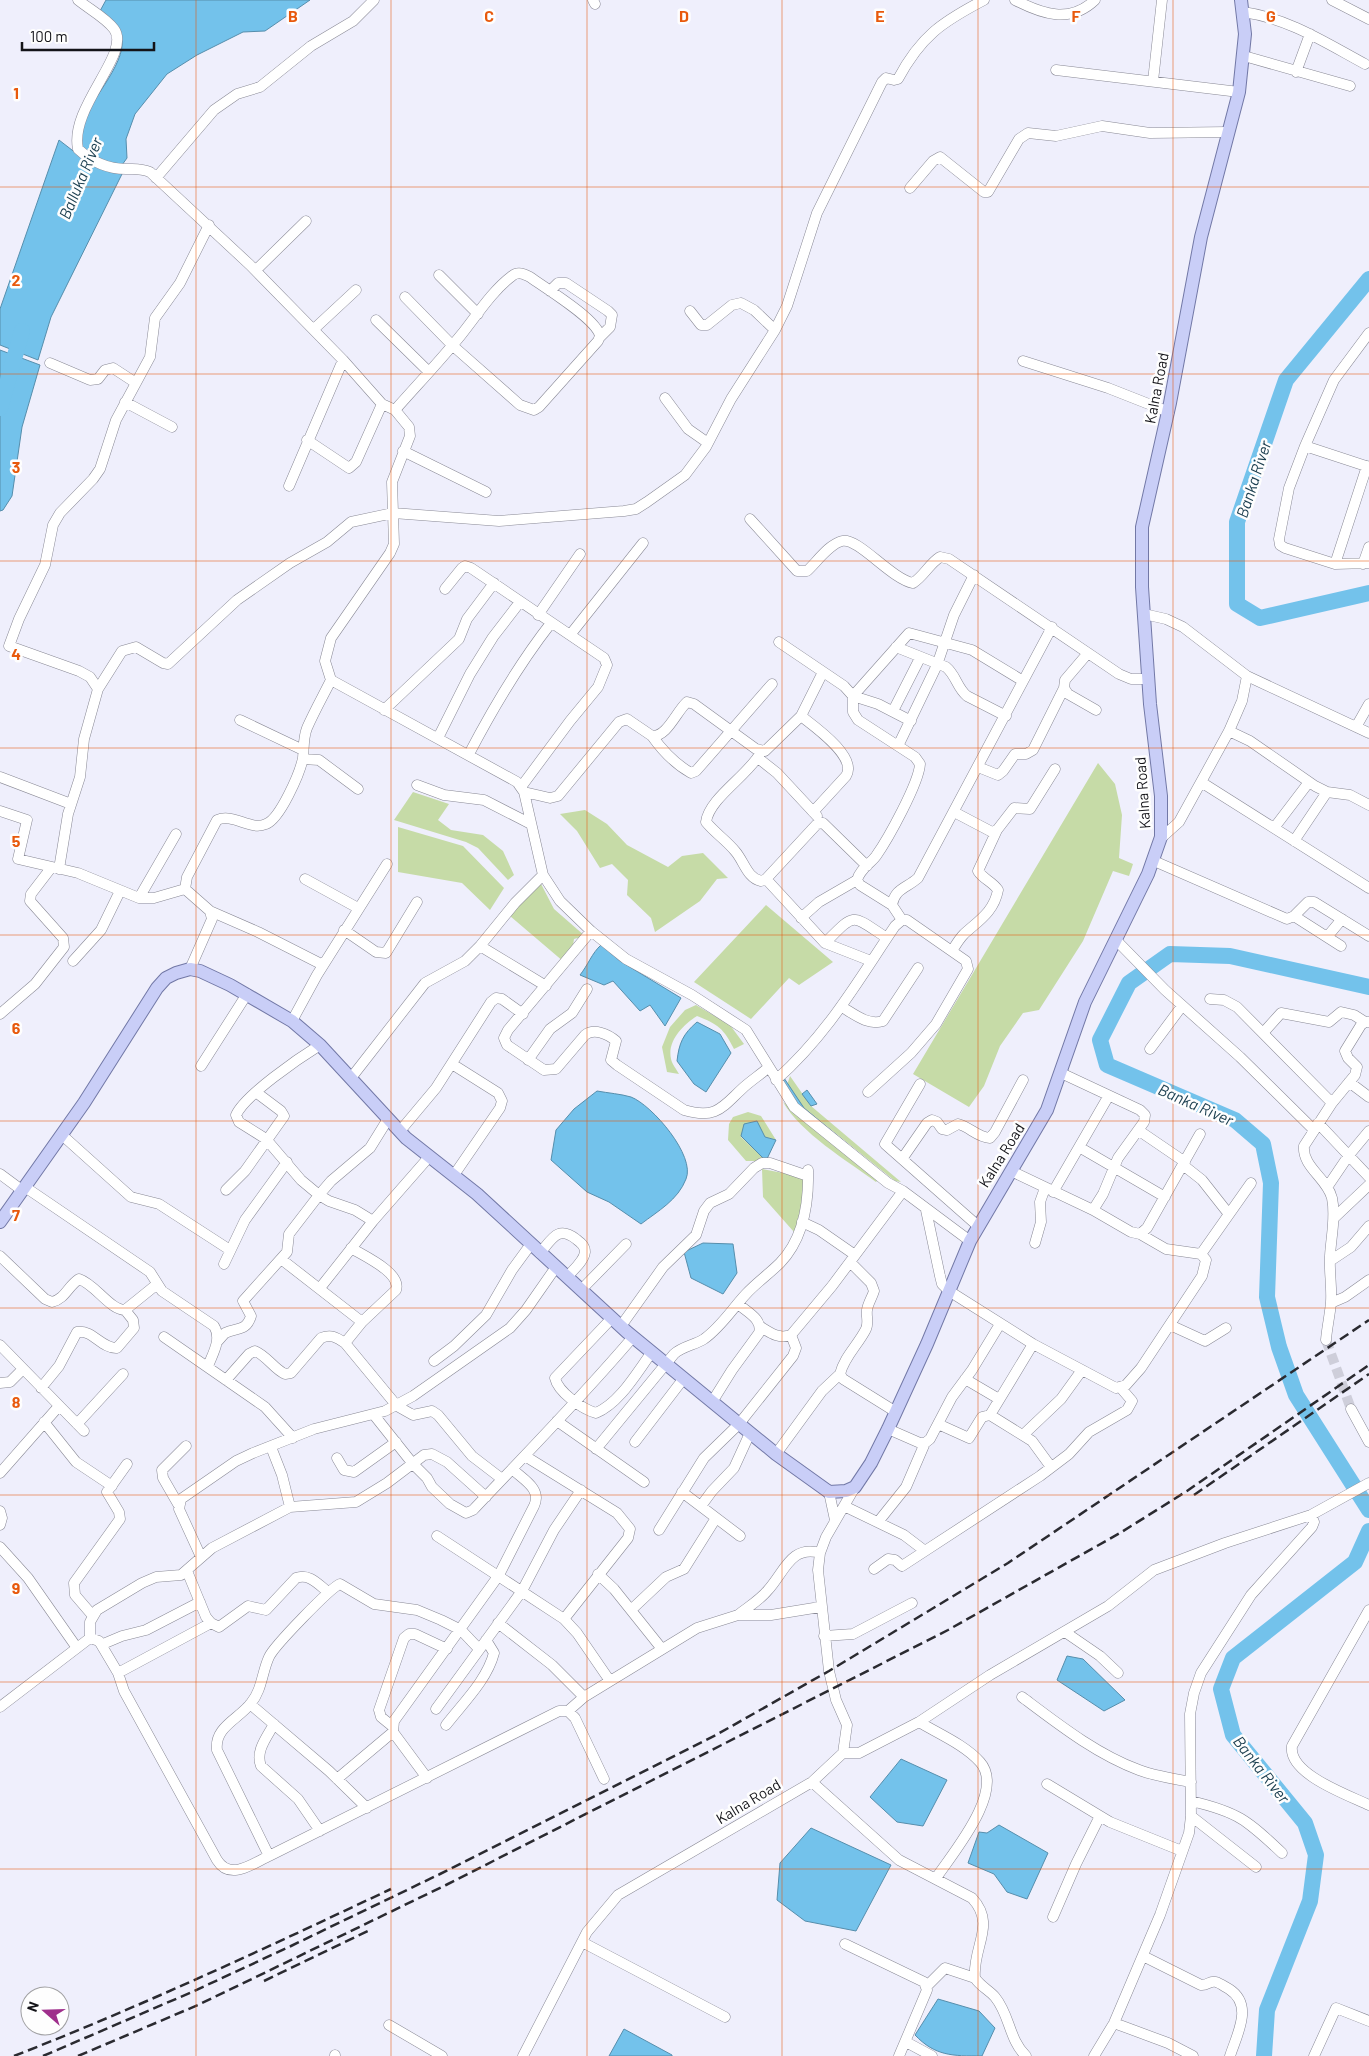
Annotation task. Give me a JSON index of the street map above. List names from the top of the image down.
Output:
{
  "streets": {
    "main road": ["Kalna Road"]
  },
  "water": ["Balluka River", "Banka River"],
  "scale_bar": "100 m",
  "north": "left",
  "grid": {
    "columns": [
      "B",
      "C",
      "D",
      "E",
      "F",
      "G"
    ],
    "rows": [
      "1",
      "2",
      "3",
      "4",
      "5",
      "6",
      "7",
      "8",
      "9"
    ]
  }
}
